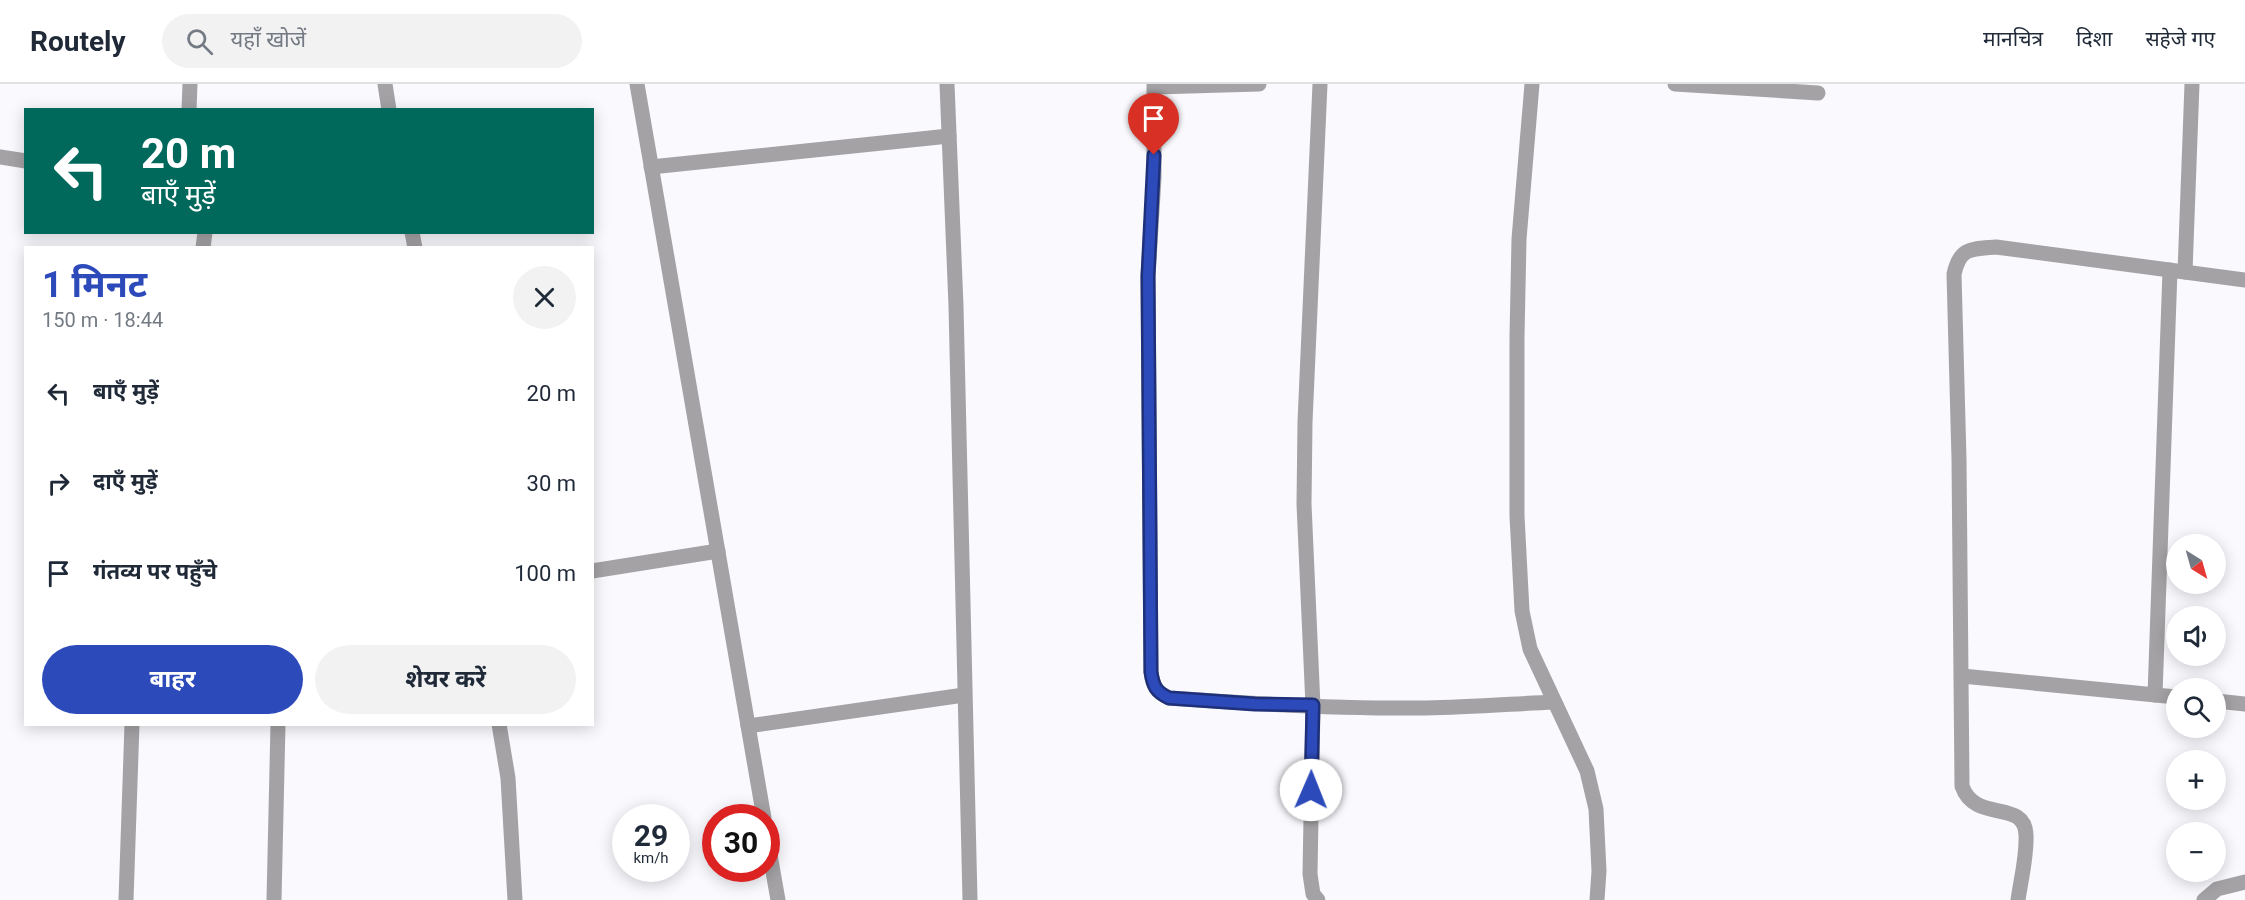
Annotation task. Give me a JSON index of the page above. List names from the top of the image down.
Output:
{
  "north": "bottom right",
  "page": {
    "header": "Routely",
    "search": "यहाँ खोजें",
    "nav": ["मानचित्र", "दिशा", "सहेजे गए"],
    "turn": ["20 m", "बाएँ मुड़ें"],
    "heading": ["1 मिनट", "150 m · 18:44"],
    "list": [
      {
        "name": "बाएँ मुड़ें",
        "value": "20 m"
      },
      {
        "name": "दाएँ मुड़ें",
        "value": "30 m"
      },
      {
        "name": "गंतव्य पर पहुँचे",
        "value": "100 m"
      }
    ],
    "map_buttons": ["+", "−"],
    "buttons": ["बाहर", "शेयर करें"],
    "speed": "29 km/h",
    "limit": "30"
  }
}
